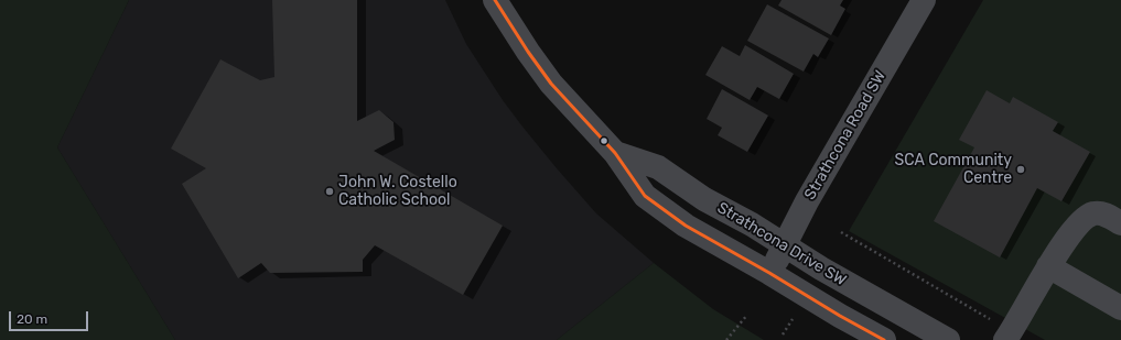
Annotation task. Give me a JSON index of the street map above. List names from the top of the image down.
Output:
{
  "streets": {
    "street": ["Strathcona Road SW", "Strathcona Drive SW"]
  },
  "crossings": [
    ["Strathcona Road SW", "Strathcona Drive SW"]
  ],
  "places": ["SCA Community Centre", "John W. Costello Catholic School"],
  "scale_bar": "20 m"
}
